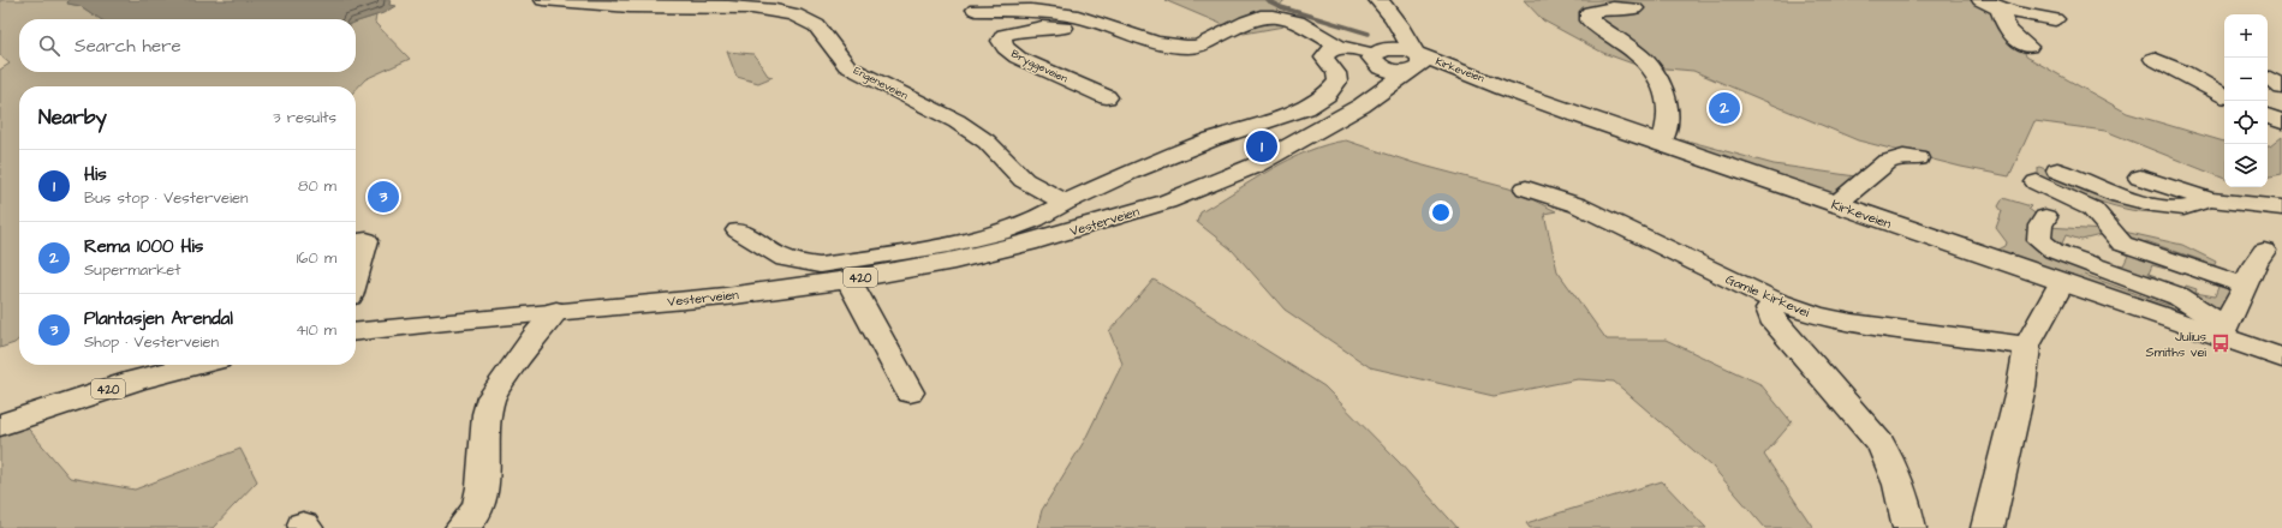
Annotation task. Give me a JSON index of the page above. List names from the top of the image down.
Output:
{
  "streets": {
    "main road": ["Kirkeveien", "Vesterveien", "420"],
    "street": ["Bryggeveien", "Engeneveien", "Gamle kirkevei"]
  },
  "crossings": [
    ["Bryggeveien", "Kirkeveien"],
    ["Bryggeveien", "Vesterveien"],
    ["Kirkeveien", "Vesterveien"]
  ],
  "places": {
    "bus stop": ["Julius Smiths vei"]
  },
  "page": {
    "map_buttons": ["+", "−"],
    "search": "Search here",
    "heading": ["Nearby", "3 results"],
    "pins": ["2", "1", "3"],
    "list": [
      {
        "mark": "1",
        "name": "His",
        "note": "Bus stop · Vesterveien",
        "value": "80 m"
      },
      {
        "mark": "2",
        "name": "Rema 1000 His",
        "note": "Supermarket",
        "value": "160 m"
      },
      {
        "mark": "3",
        "name": "Plantasjen Arendal",
        "note": "Shop · Vesterveien",
        "value": "410 m"
      }
    ]
  }
}
